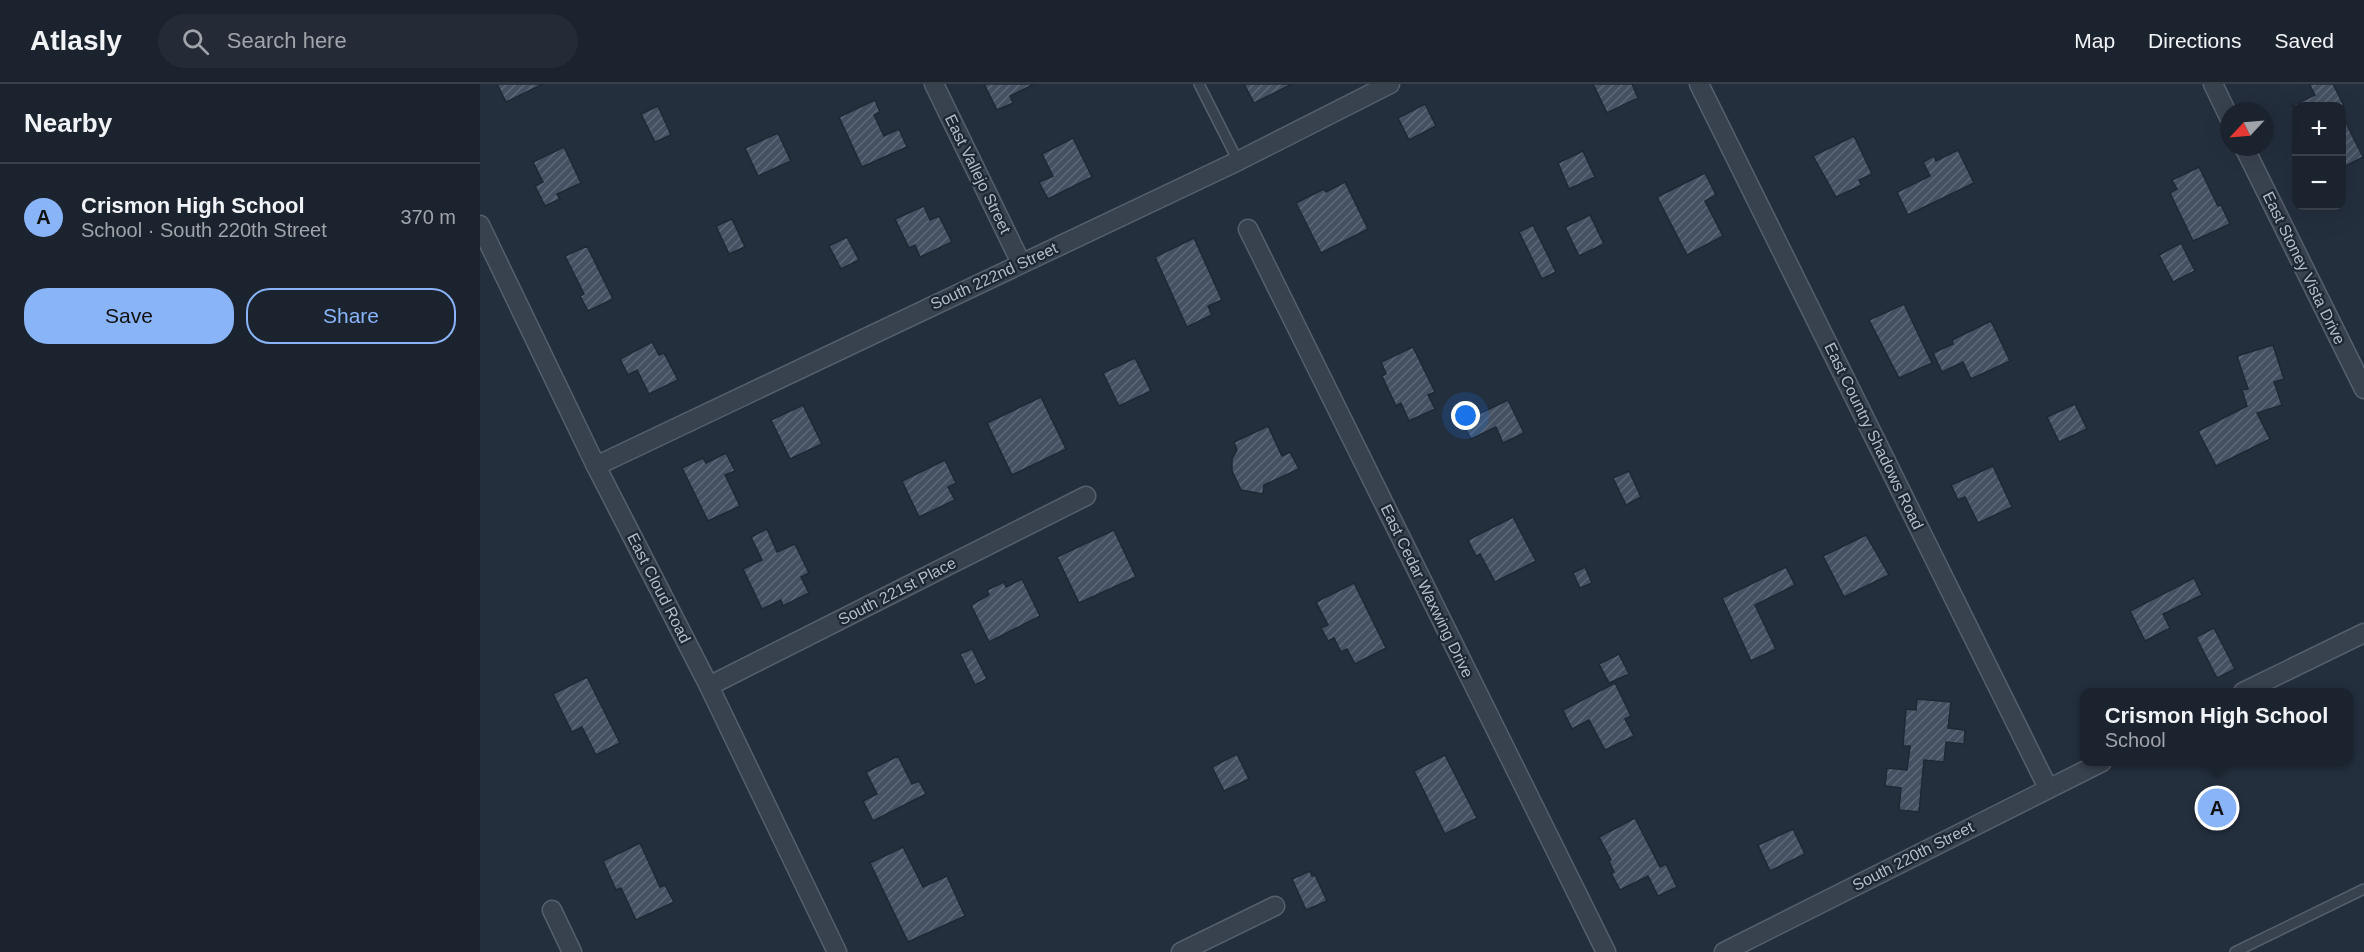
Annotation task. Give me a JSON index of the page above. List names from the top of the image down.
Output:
{
  "streets": {
    "street": [
      "East Vallejo Street",
      "East Stoney Vista Drive",
      "South 222nd Street",
      "East Country Shadows Road",
      "East Cloud Road",
      "South 221st Place",
      "East Cedar Waxwing Drive",
      "South 220th Street"
    ]
  },
  "crossings": [
    ["East Vallejo Street", "South 222nd Street"],
    ["South 222nd Street", "East Cloud Road"],
    ["East Country Shadows Road", "South 220th Street"],
    ["East Cloud Road", "South 221st Place"]
  ],
  "north": "bottom left",
  "page": {
    "header": "Atlasly",
    "search": "Search here",
    "nav": ["Map", "Directions", "Saved"],
    "heading": "Nearby",
    "map_buttons": ["+", "−"],
    "list": [
      {
        "mark": "A",
        "name": "Crismon High School",
        "note": "School · South 220th Street",
        "value": "370 m"
      }
    ],
    "buttons": ["Save", "Share"],
    "popup": ["Crismon High School", "School"],
    "pins": "A"
  }
}
